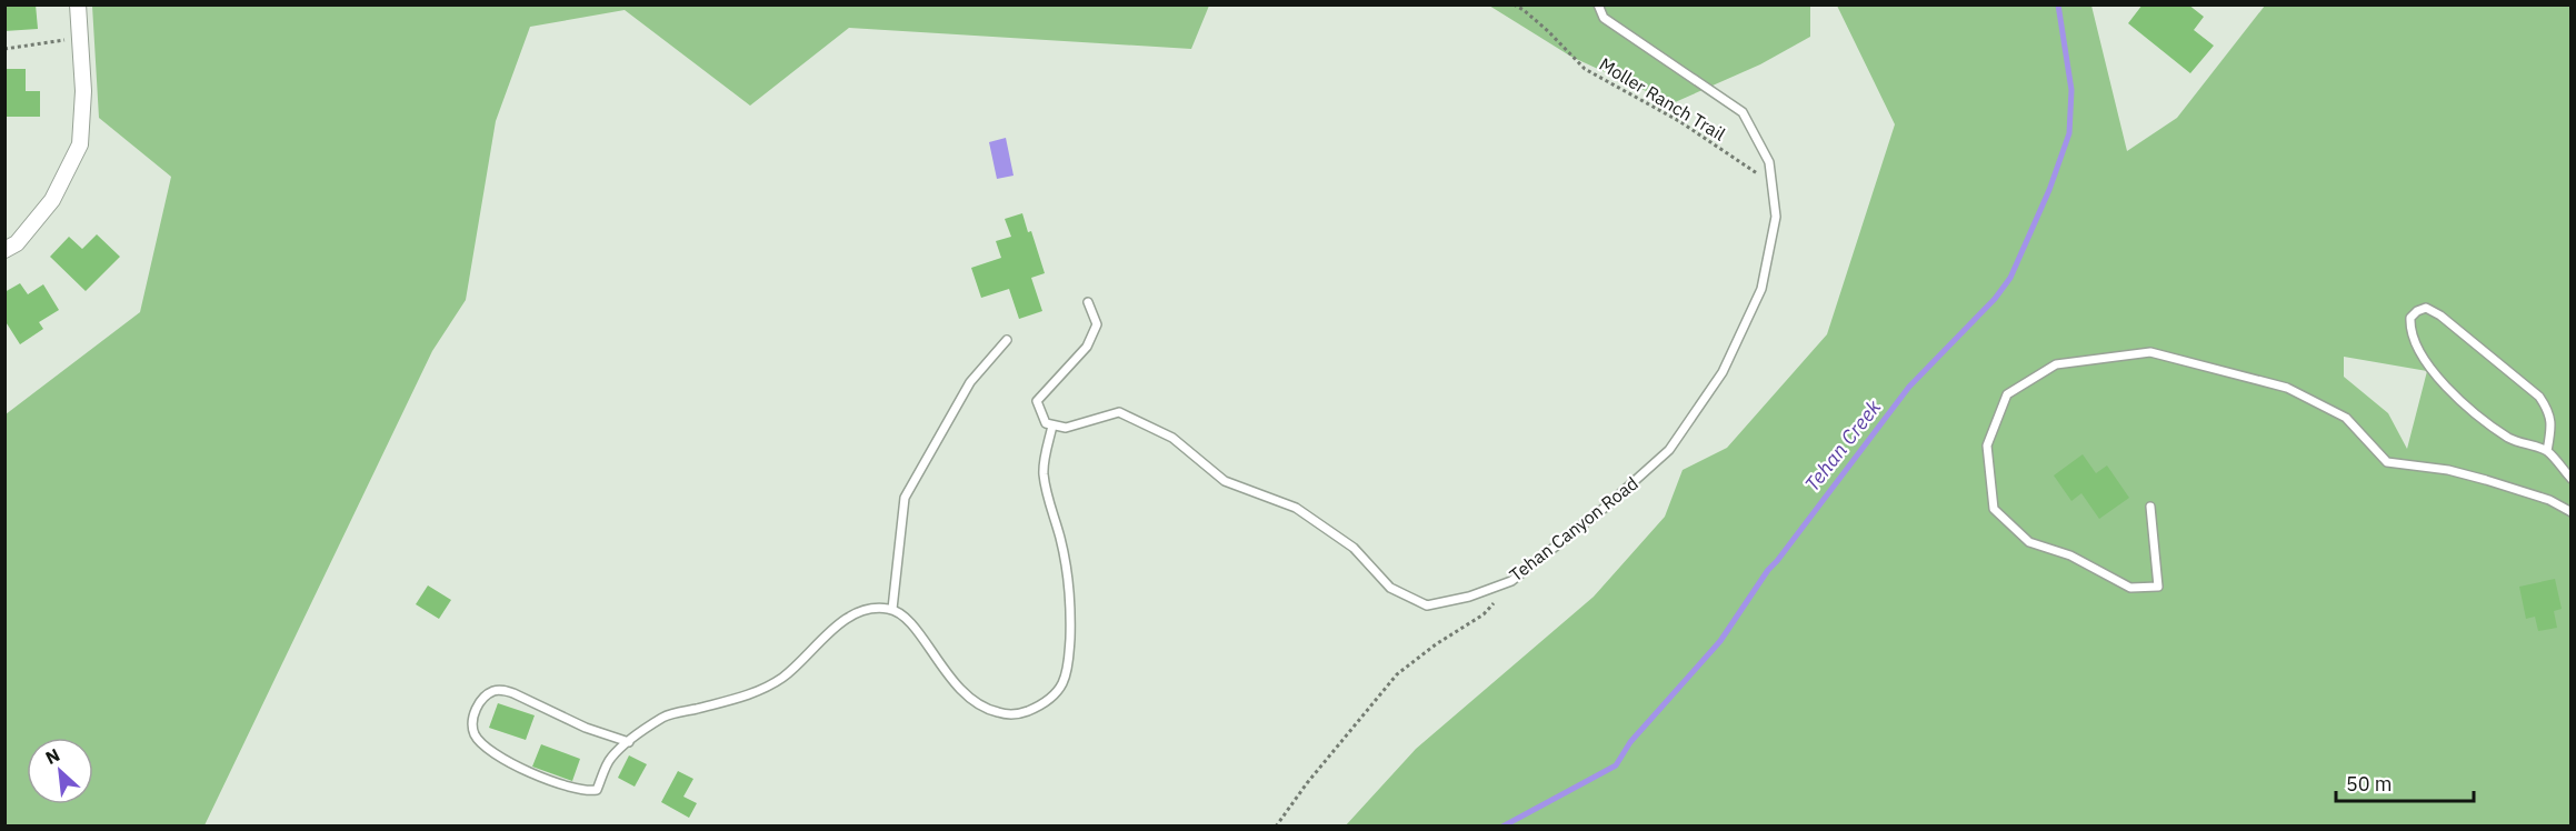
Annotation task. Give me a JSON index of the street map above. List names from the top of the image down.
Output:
{
  "streets": {
    "lane": ["Tehan Canyon Road"],
    "path": ["Moller Ranch Trail"]
  },
  "crossings": [
    ["Moller Ranch Trail", "Tehan Canyon Road"]
  ],
  "water": ["Tehan Creek"],
  "scale_bar": "50 m",
  "north": "top left"
}
